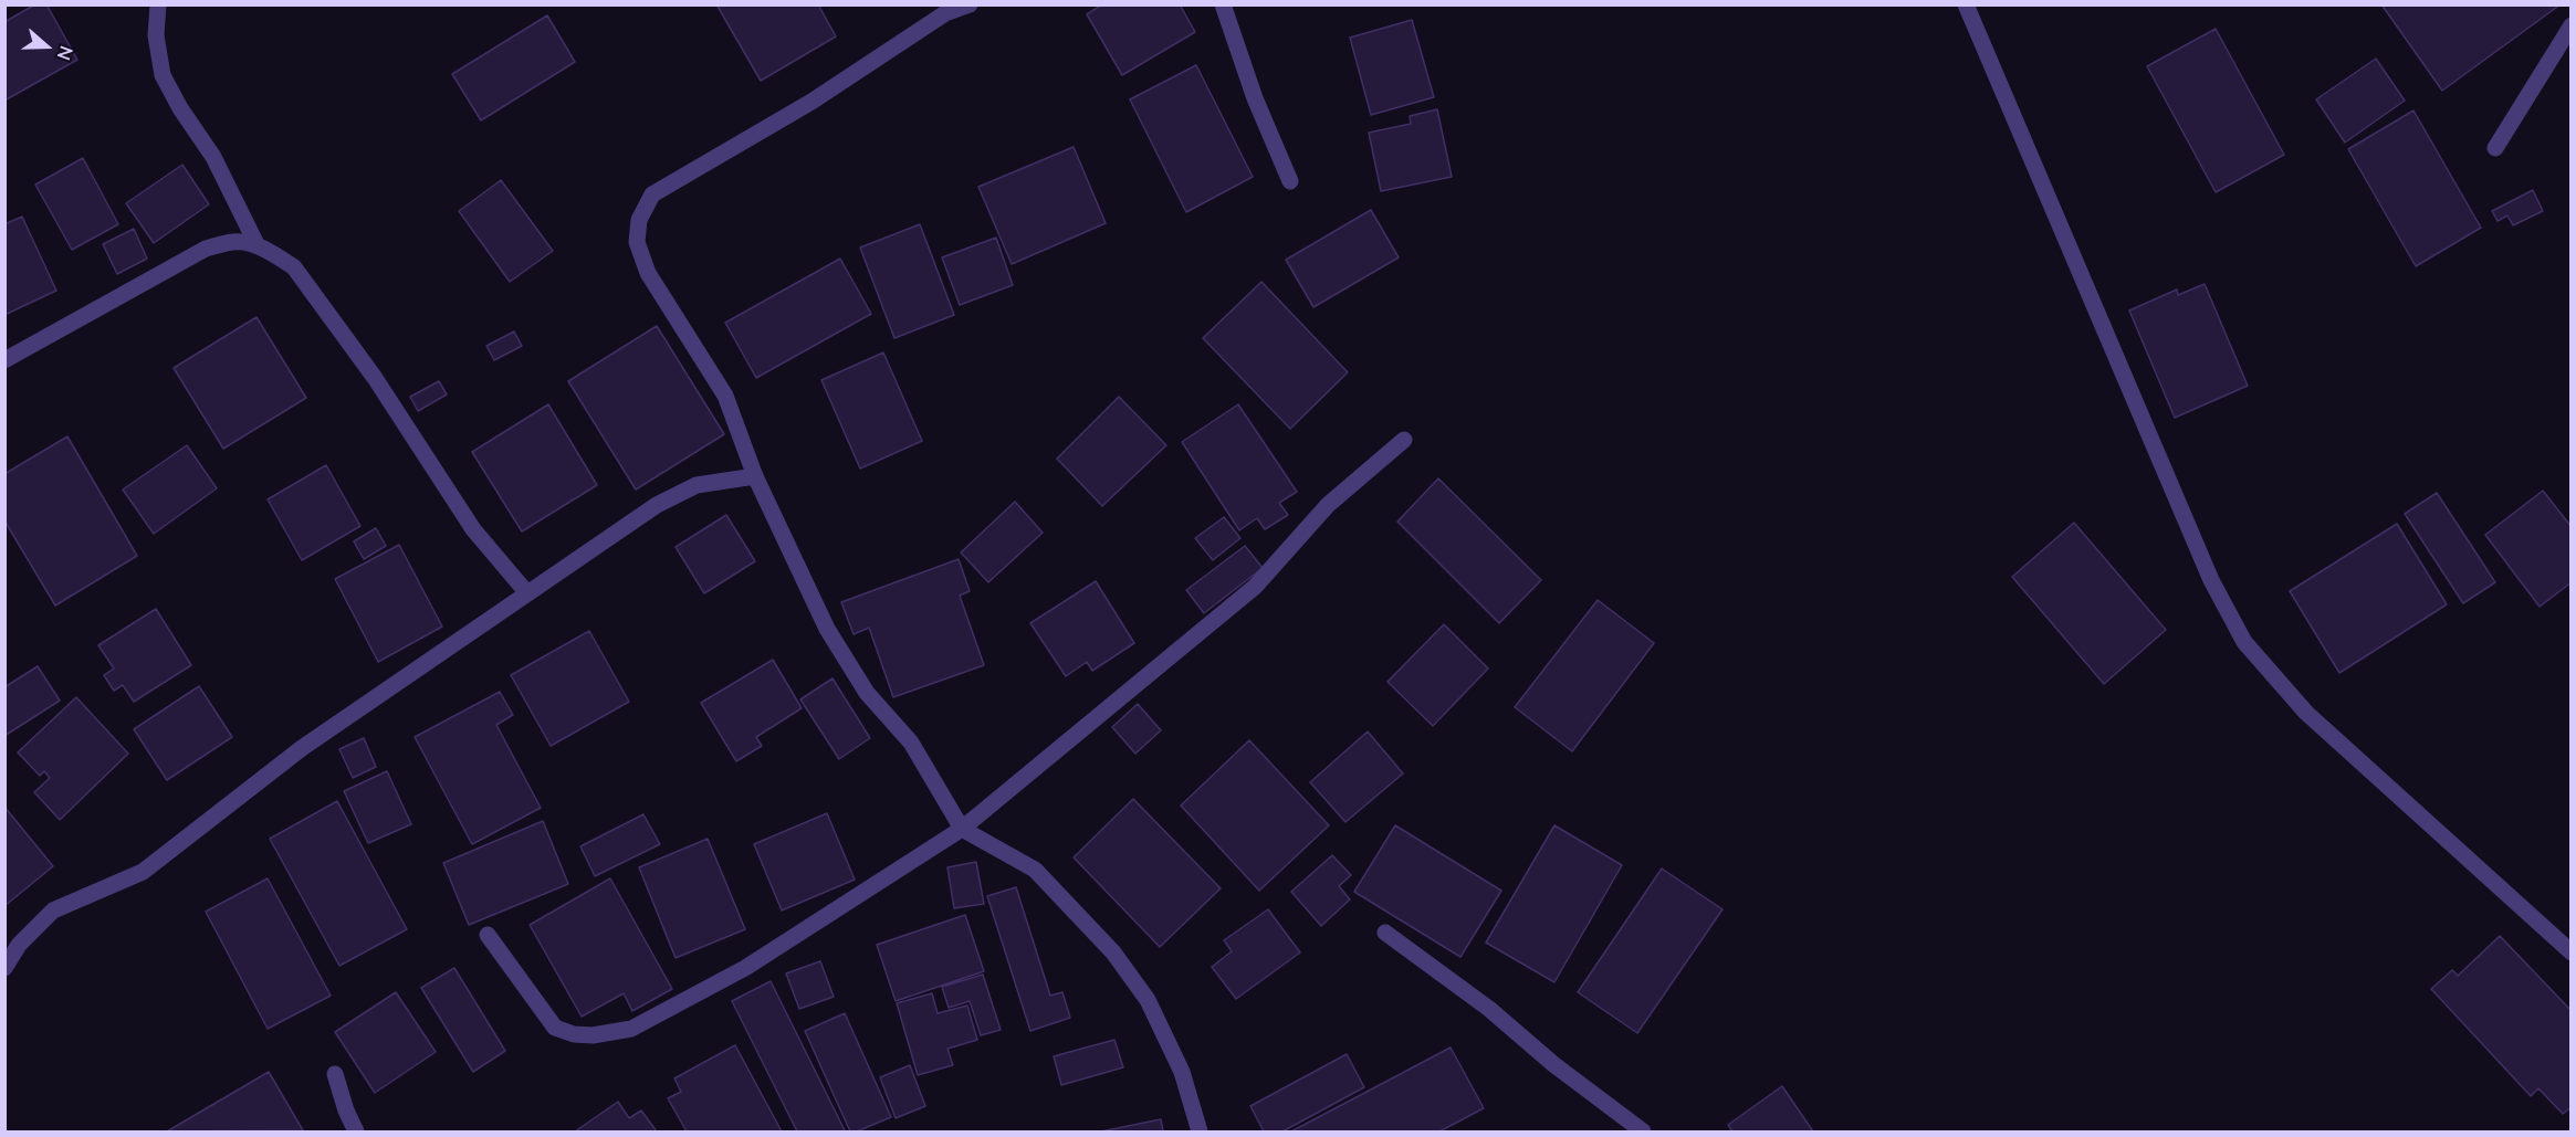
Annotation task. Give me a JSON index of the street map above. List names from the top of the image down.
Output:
{
  "north": "right"
}
